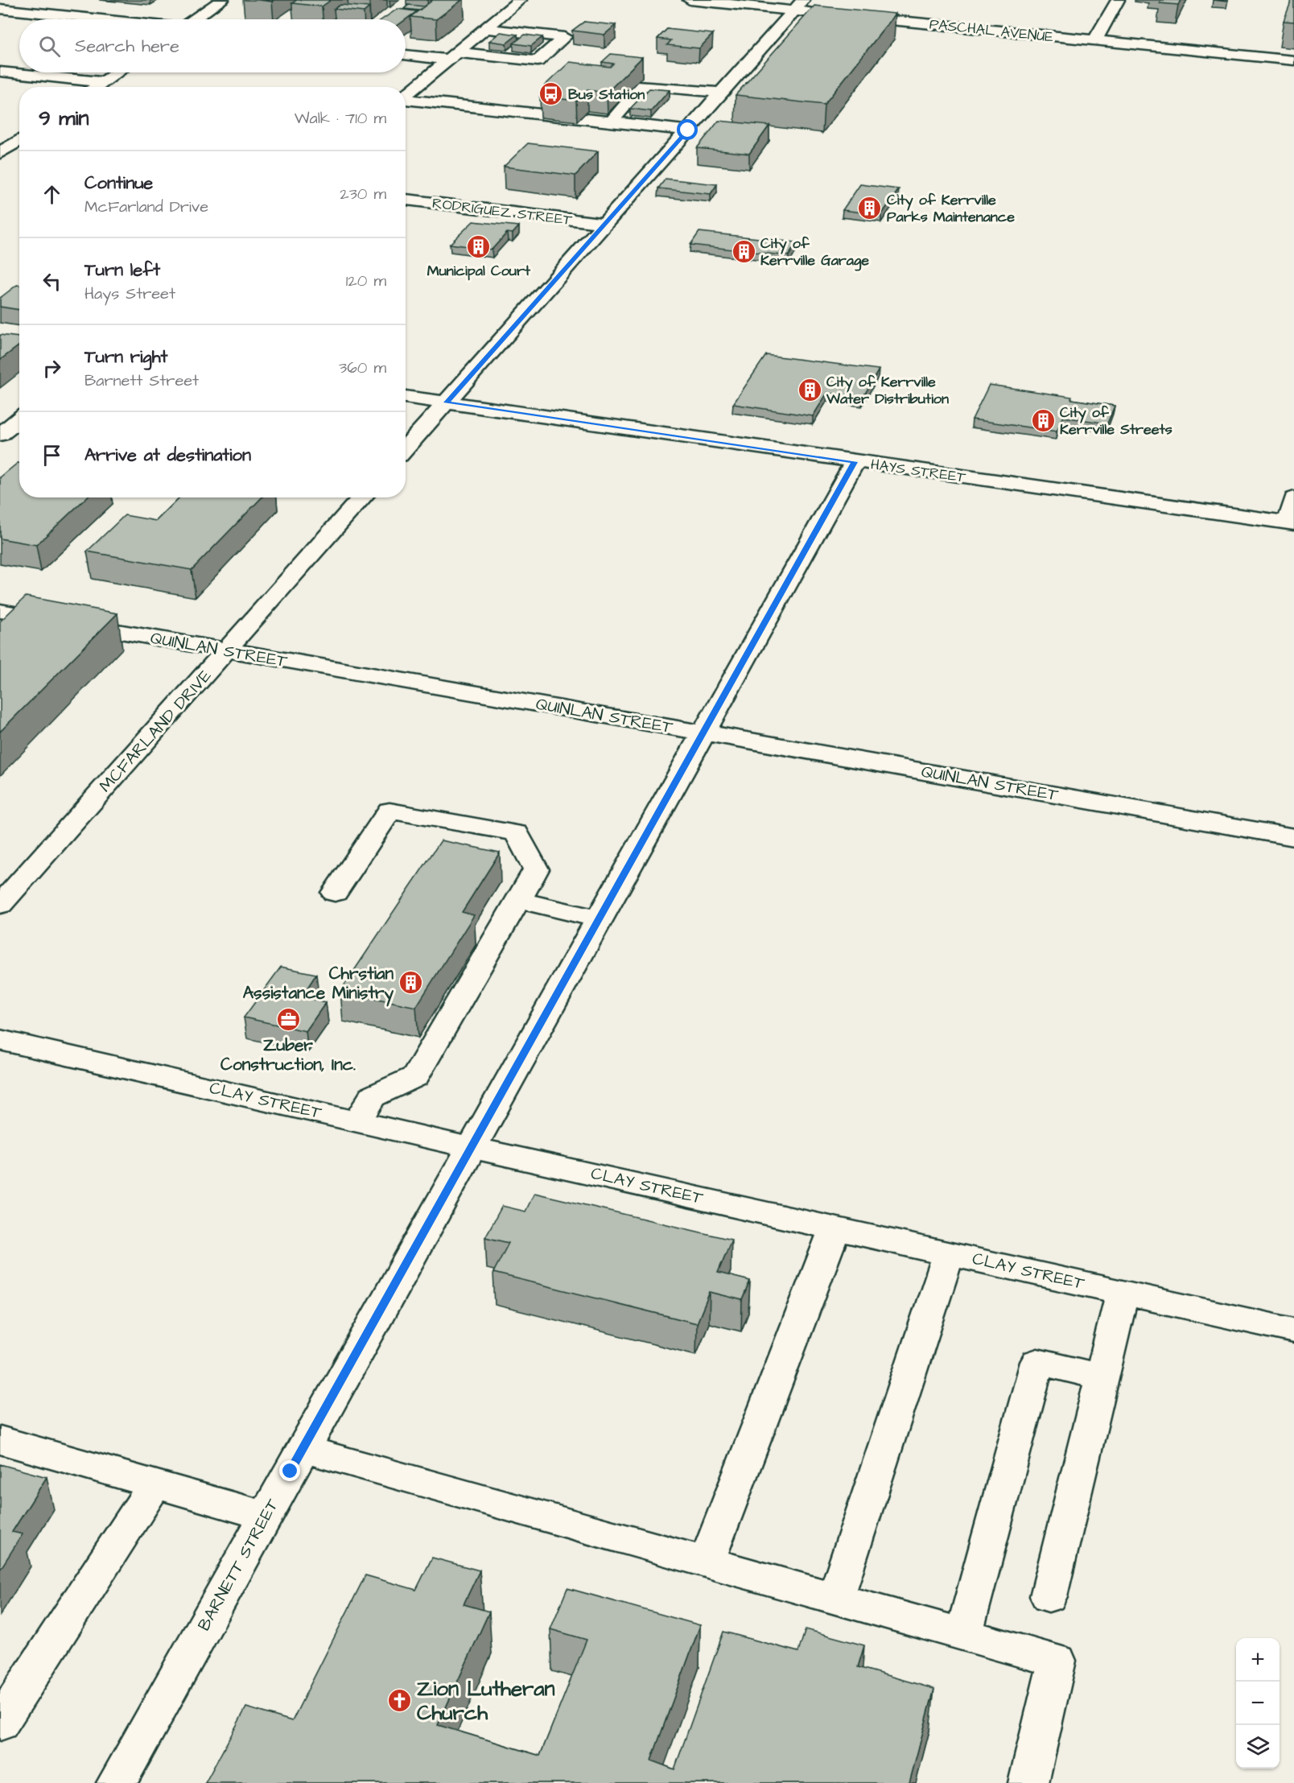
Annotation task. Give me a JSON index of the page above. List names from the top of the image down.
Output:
{
  "streets": {
    "street": [
      "PASCHAL AVENUE",
      "RODRIGUEZ STREET",
      "HAYS STREET",
      "QUINLAN STREET",
      "MCFARLAND DRIVE",
      "CLAY STREET",
      "BARNETT STREET"
    ]
  },
  "crossings": [
    ["HAYS STREET", "BARNETT STREET"],
    ["QUINLAN STREET", "MCFARLAND DRIVE"],
    ["QUINLAN STREET", "BARNETT STREET"],
    ["CLAY STREET", "BARNETT STREET"]
  ],
  "places": {
    "bus stop": ["Bus Station"],
    "building": [
      "City of Kerrville Parks Maintenance",
      "Municipal Court",
      "City of Kerrville Garage",
      "City of Kerrville Water Distribution",
      "City of Kerrville Streets",
      "Chrstian Assistance Ministry"
    ],
    "office": ["Zuber Construction, Inc."],
    "church": ["Zion Lutheran Church"]
  },
  "page": {
    "search": "Search here",
    "heading": ["9 min", "Walk · 710 m"],
    "list": [
      ["Continue", "McFarland Drive", "230 m"],
      ["Turn left", "Hays Street", "120 m"],
      ["Turn right", "Barnett Street", "360 m"],
      "Arrive at destination"
    ],
    "map_buttons": ["+", "−"]
  }
}
